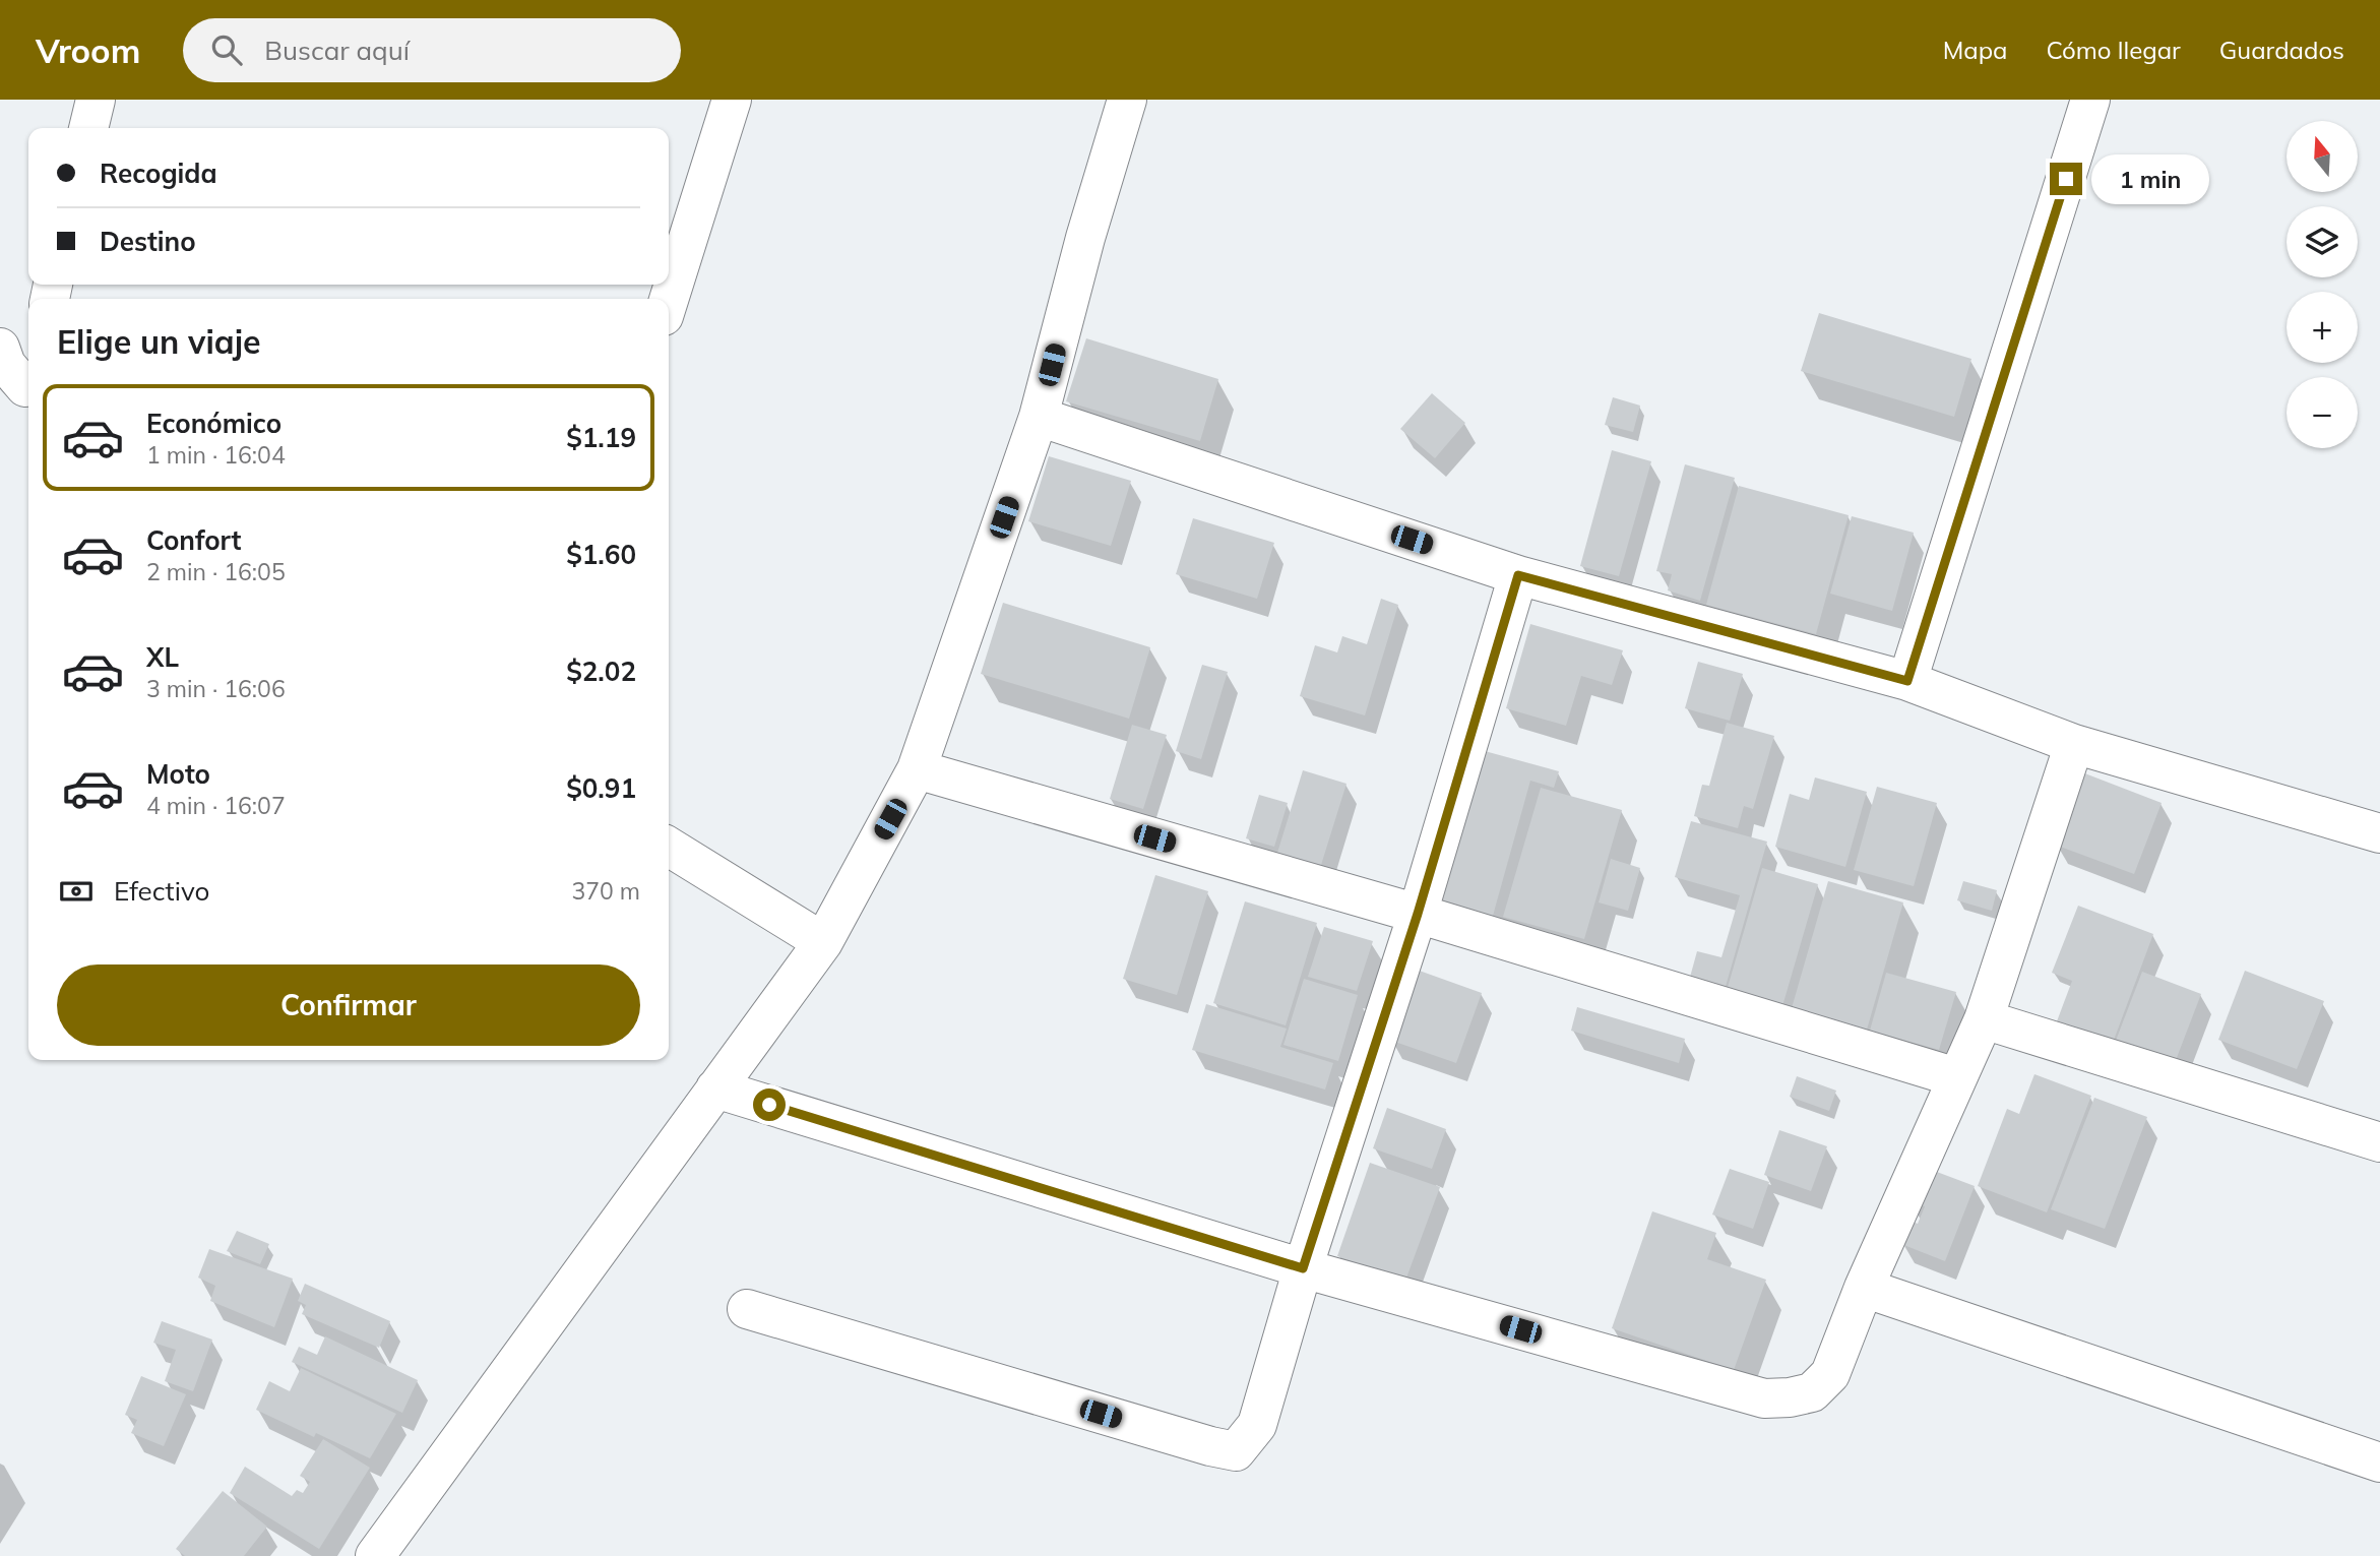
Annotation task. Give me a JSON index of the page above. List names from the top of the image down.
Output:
{
  "north": "top",
  "page": {
    "header": "Vroom",
    "search": "Buscar aquí",
    "nav": ["Mapa", "Cómo llegar", "Guardados"],
    "map_buttons": ["+", "−"],
    "banner": ["Recogida", "Destino"],
    "bubble": "1 min",
    "heading": "Elige un viaje",
    "list": [
      {
        "name": "Económico",
        "note": "1 min · 16:04",
        "value": "$1.19"
      },
      {
        "name": "Confort",
        "note": "2 min · 16:05",
        "value": "$1.60"
      },
      {
        "name": "XL",
        "note": "3 min · 16:06",
        "value": "$2.02"
      },
      {
        "name": "Moto",
        "note": "4 min · 16:07",
        "value": "$0.91"
      }
    ],
    "pay": ["Efectivo", "370 m"],
    "buttons": "Confirmar"
  }
}
